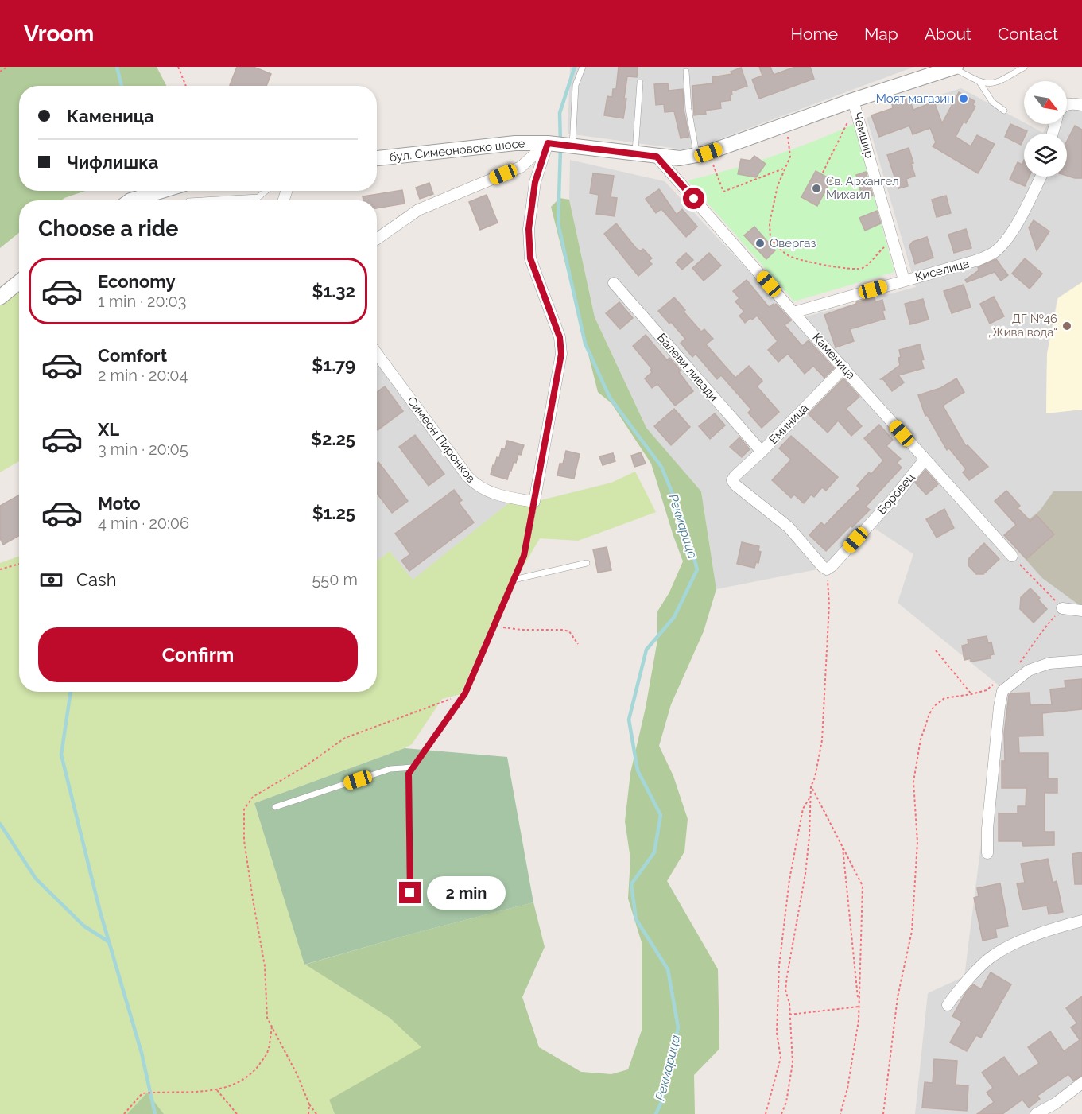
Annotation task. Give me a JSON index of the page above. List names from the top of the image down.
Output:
{
  "streets": {
    "street": [
      "Чемшир",
      "бул. Симеоновско шосе",
      "Киселица",
      "Каменица",
      "Балеви ливади",
      "Еминица",
      "Симеон Пиронков",
      "Боровец"
    ]
  },
  "crossings": [
    ["Чемшир", "бул. Симеоновско шосе"],
    ["Чемшир", "Киселица"],
    ["бул. Симеоновско шосе", "Каменица"],
    ["Киселица", "Каменица"],
    ["Каменица", "Еминица"],
    ["Каменица", "Боровец"],
    ["Балеви ливади", "Еминица"],
    ["Еминица", "Боровец"]
  ],
  "water": ["Рекмарица"],
  "places": [
    "Моят магазин",
    "Св. Архангел Михаил",
    "Овергаз",
    "ДГ №46 „Жива вода“"
  ],
  "north": "bottom right",
  "page": {
    "header": "Vroom",
    "nav": [
      "Home",
      "Map",
      "About",
      "Contact"
    ],
    "banner": ["Каменица", "Чифлишка"],
    "heading": "Choose a ride",
    "list": [
      {
        "name": "Economy",
        "note": "1 min · 20:03",
        "value": "$1.32"
      },
      {
        "name": "Comfort",
        "note": "2 min · 20:04",
        "value": "$1.79"
      },
      {
        "name": "XL",
        "note": "3 min · 20:05",
        "value": "$2.25"
      },
      {
        "name": "Moto",
        "note": "4 min · 20:06",
        "value": "$1.25"
      }
    ],
    "pay": ["Cash", "550 m"],
    "buttons": "Confirm",
    "bubble": "2 min"
  }
}
